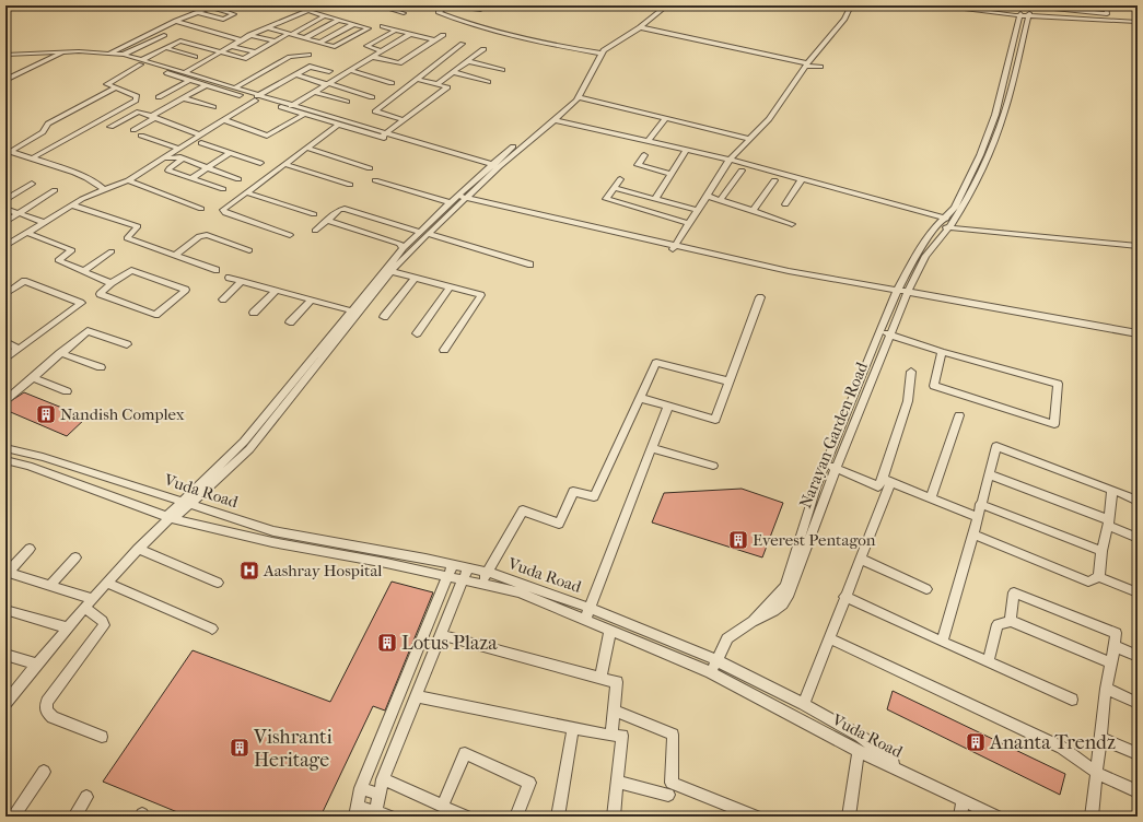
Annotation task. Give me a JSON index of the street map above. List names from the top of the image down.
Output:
{
  "streets": {
    "street": ["Narayan Garden Road", "Vuda Road"]
  },
  "places": {
    "building": [
      "Nandish Complex",
      "Everest Pentagon",
      "Lotus Plaza",
      "Ananta Trendz",
      "Vishranti Heritage"
    ],
    "hospital": ["Aashray Hospital"]
  }
}
